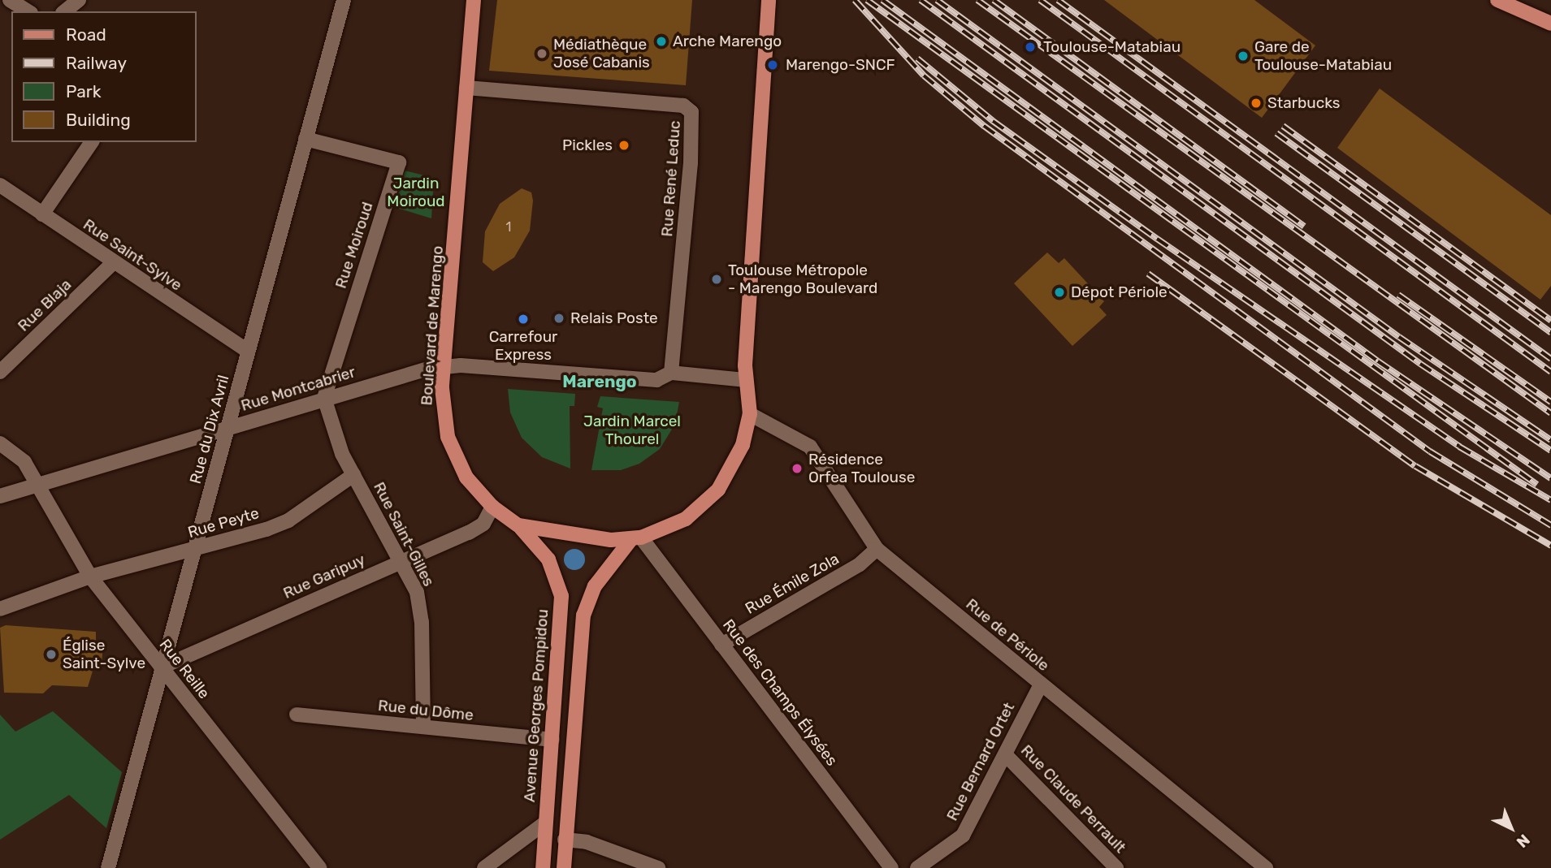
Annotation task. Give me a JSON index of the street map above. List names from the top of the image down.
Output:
{
  "streets": {
    "main road": ["Boulevard de Marengo", "Avenue Georges Pompidou"],
    "street": [
      "Rue René Leduc",
      "Rue Moiroud",
      "Rue Saint-Sylve",
      "Rue Blaja",
      "Rue Montcabrier",
      "Rue du Dix Avril",
      "Rue Peyte",
      "Rue Saint-Gilles",
      "Rue Garipuy",
      "Rue Émile Zola",
      "Rue de Périole",
      "Rue Reille",
      "Rue des Champs Élysées",
      "Rue du Dôme",
      "Rue Bernard Ortet",
      "Rue Claude Perrault"
    ]
  },
  "crossings": [
    ["Rue René Leduc", "Boulevard de Marengo"],
    ["Rue Moiroud", "Rue Montcabrier"],
    ["Rue Moiroud", "Rue du Dix Avril"],
    ["Rue Moiroud", "Rue Saint-Gilles"],
    ["Rue Saint-Sylve", "Rue Blaja"],
    ["Rue Saint-Sylve", "Rue du Dix Avril"],
    ["Boulevard de Marengo", "Rue Montcabrier"],
    ["Boulevard de Marengo", "Rue Garipuy"],
    ["Boulevard de Marengo", "Rue de Périole"],
    ["Boulevard de Marengo", "Rue des Champs Élysées"],
    ["Boulevard de Marengo", "Avenue Georges Pompidou"],
    ["Rue Montcabrier", "Rue du Dix Avril"],
    ["Rue Montcabrier", "Rue Saint-Gilles"],
    ["Rue Montcabrier", "Rue Reille"],
    ["Rue du Dix Avril", "Rue Peyte"],
    ["Rue du Dix Avril", "Rue Garipuy"],
    ["Rue du Dix Avril", "Rue Reille"],
    ["Rue Peyte", "Rue Saint-Gilles"],
    ["Rue Peyte", "Rue Reille"],
    ["Rue Saint-Gilles", "Rue Garipuy"],
    ["Rue Saint-Gilles", "Rue du Dôme"],
    ["Rue Garipuy", "Rue Reille"],
    ["Rue Émile Zola", "Rue de Périole"],
    ["Rue Émile Zola", "Rue des Champs Élysées"],
    ["Rue de Périole", "Rue Bernard Ortet"],
    ["Avenue Georges Pompidou", "Rue du Dôme"],
    ["Rue Bernard Ortet", "Rue Claude Perrault"]
  ],
  "districts": ["Marengo"],
  "parks": ["Jardin Moiroud", "Jardin Marcel Thourel"],
  "places": [
    "Arche Marengo",
    "Toulouse-Matabiau",
    "Médiathèque José Cabanis",
    "Gare de Toulouse-Matabiau",
    "Marengo-SNCF",
    "Starbucks",
    "Pickles",
    "Toulouse Métropole - Marengo Boulevard",
    "Dépot Périole",
    "Relais Poste",
    "Carrefour Express",
    "Résidence Orfea Toulouse",
    "Église Saint-Sylve"
  ],
  "house_numbers": ["1"],
  "legend": [
    "Road",
    "Railway",
    "Park",
    "Building"
  ],
  "north": "bottom right"
}
